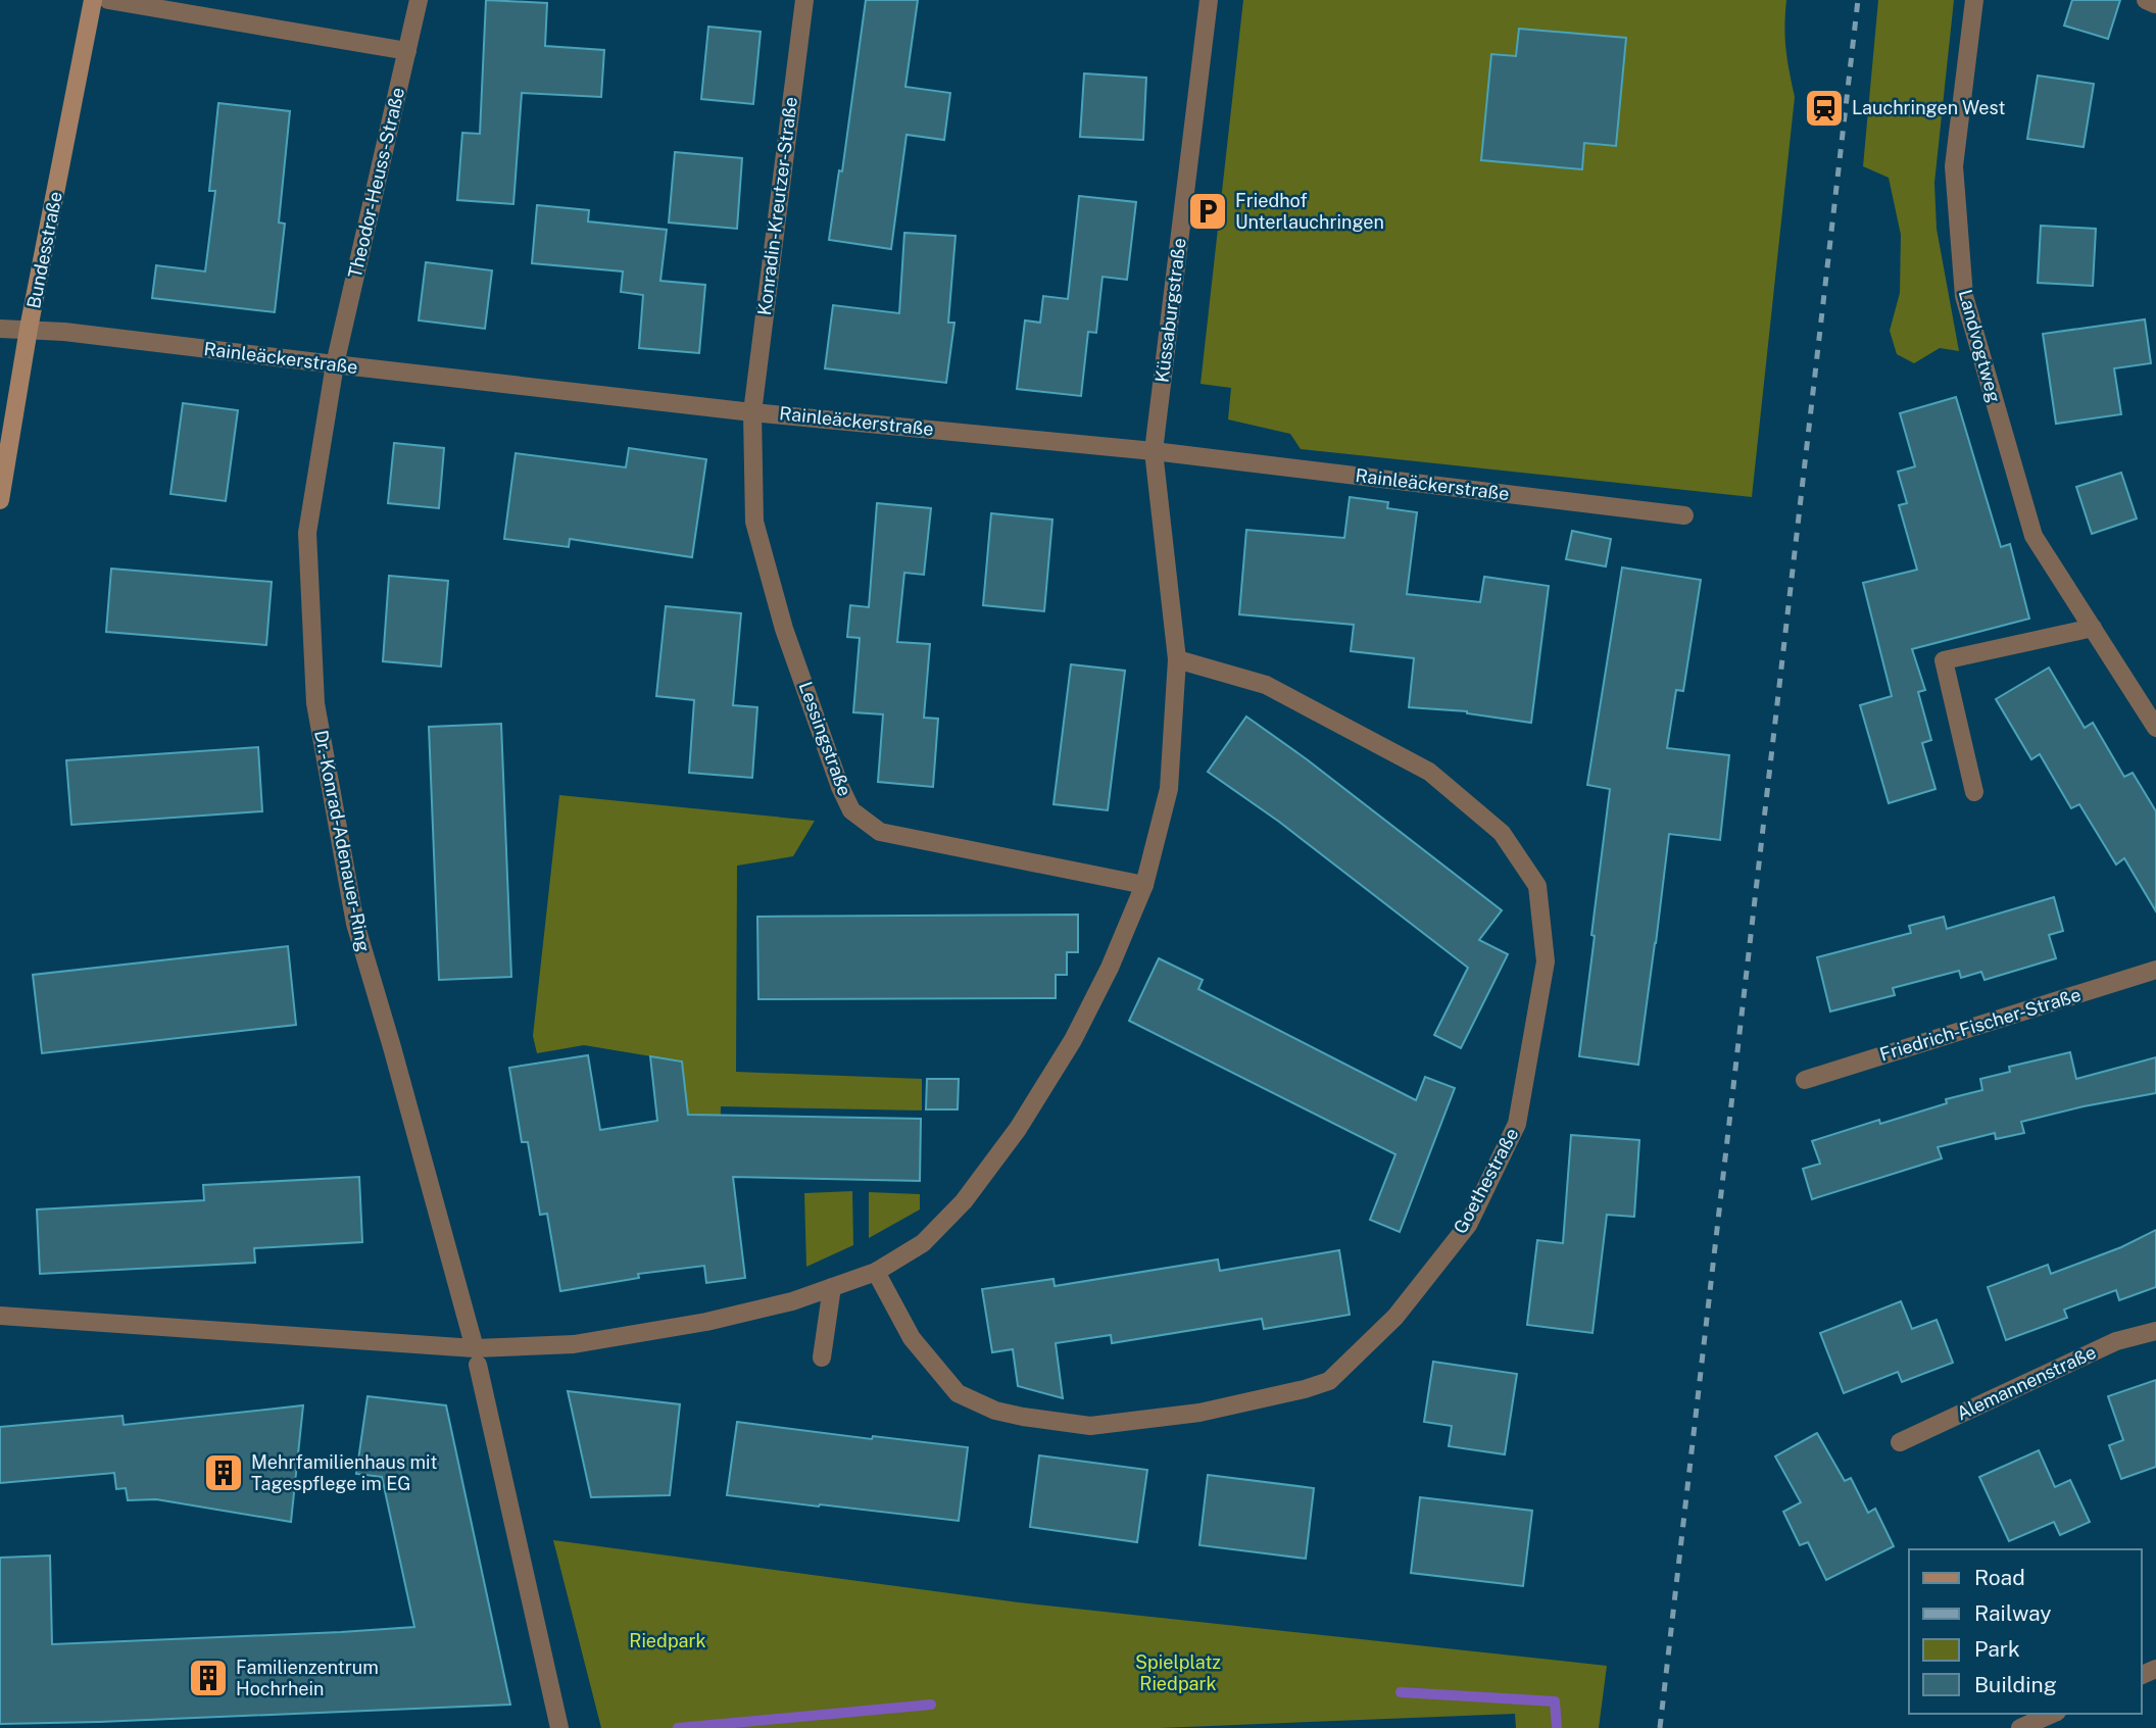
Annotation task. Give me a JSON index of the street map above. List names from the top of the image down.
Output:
{
  "streets": {
    "main road": ["Bundesstraße"],
    "street": [
      "Theodor-Heuss-Straße",
      "Konradin-Kreutzer-Straße",
      "Küssaburgstraße",
      "Landvogtweg",
      "Rainleäckerstraße",
      "Lessingstraße",
      "Dr.-Konrad-Adenauer-Ring",
      "Friedrich-Fischer-Straße",
      "Goethestraße",
      "Alemannenstraße"
    ]
  },
  "crossings": [
    ["Theodor-Heuss-Straße", "Rainleäckerstraße"],
    ["Theodor-Heuss-Straße", "Dr.-Konrad-Adenauer-Ring"],
    ["Konradin-Kreutzer-Straße", "Rainleäckerstraße"],
    ["Konradin-Kreutzer-Straße", "Lessingstraße"],
    ["Bundesstraße", "Rainleäckerstraße"],
    ["Küssaburgstraße", "Rainleäckerstraße"],
    ["Rainleäckerstraße", "Lessingstraße"],
    ["Rainleäckerstraße", "Dr.-Konrad-Adenauer-Ring"]
  ],
  "parks": ["Riedpark", "Spielplatz Riedpark"],
  "places": {
    "station": ["Lauchringen West"],
    "parking": ["Friedhof Unterlauchringen"],
    "building": ["Mehrfamilienhaus mit Tagespflege im EG", "Familienzentrum Hochrhein"]
  },
  "legend": [
    "Road",
    "Railway",
    "Park",
    "Building"
  ]
}
